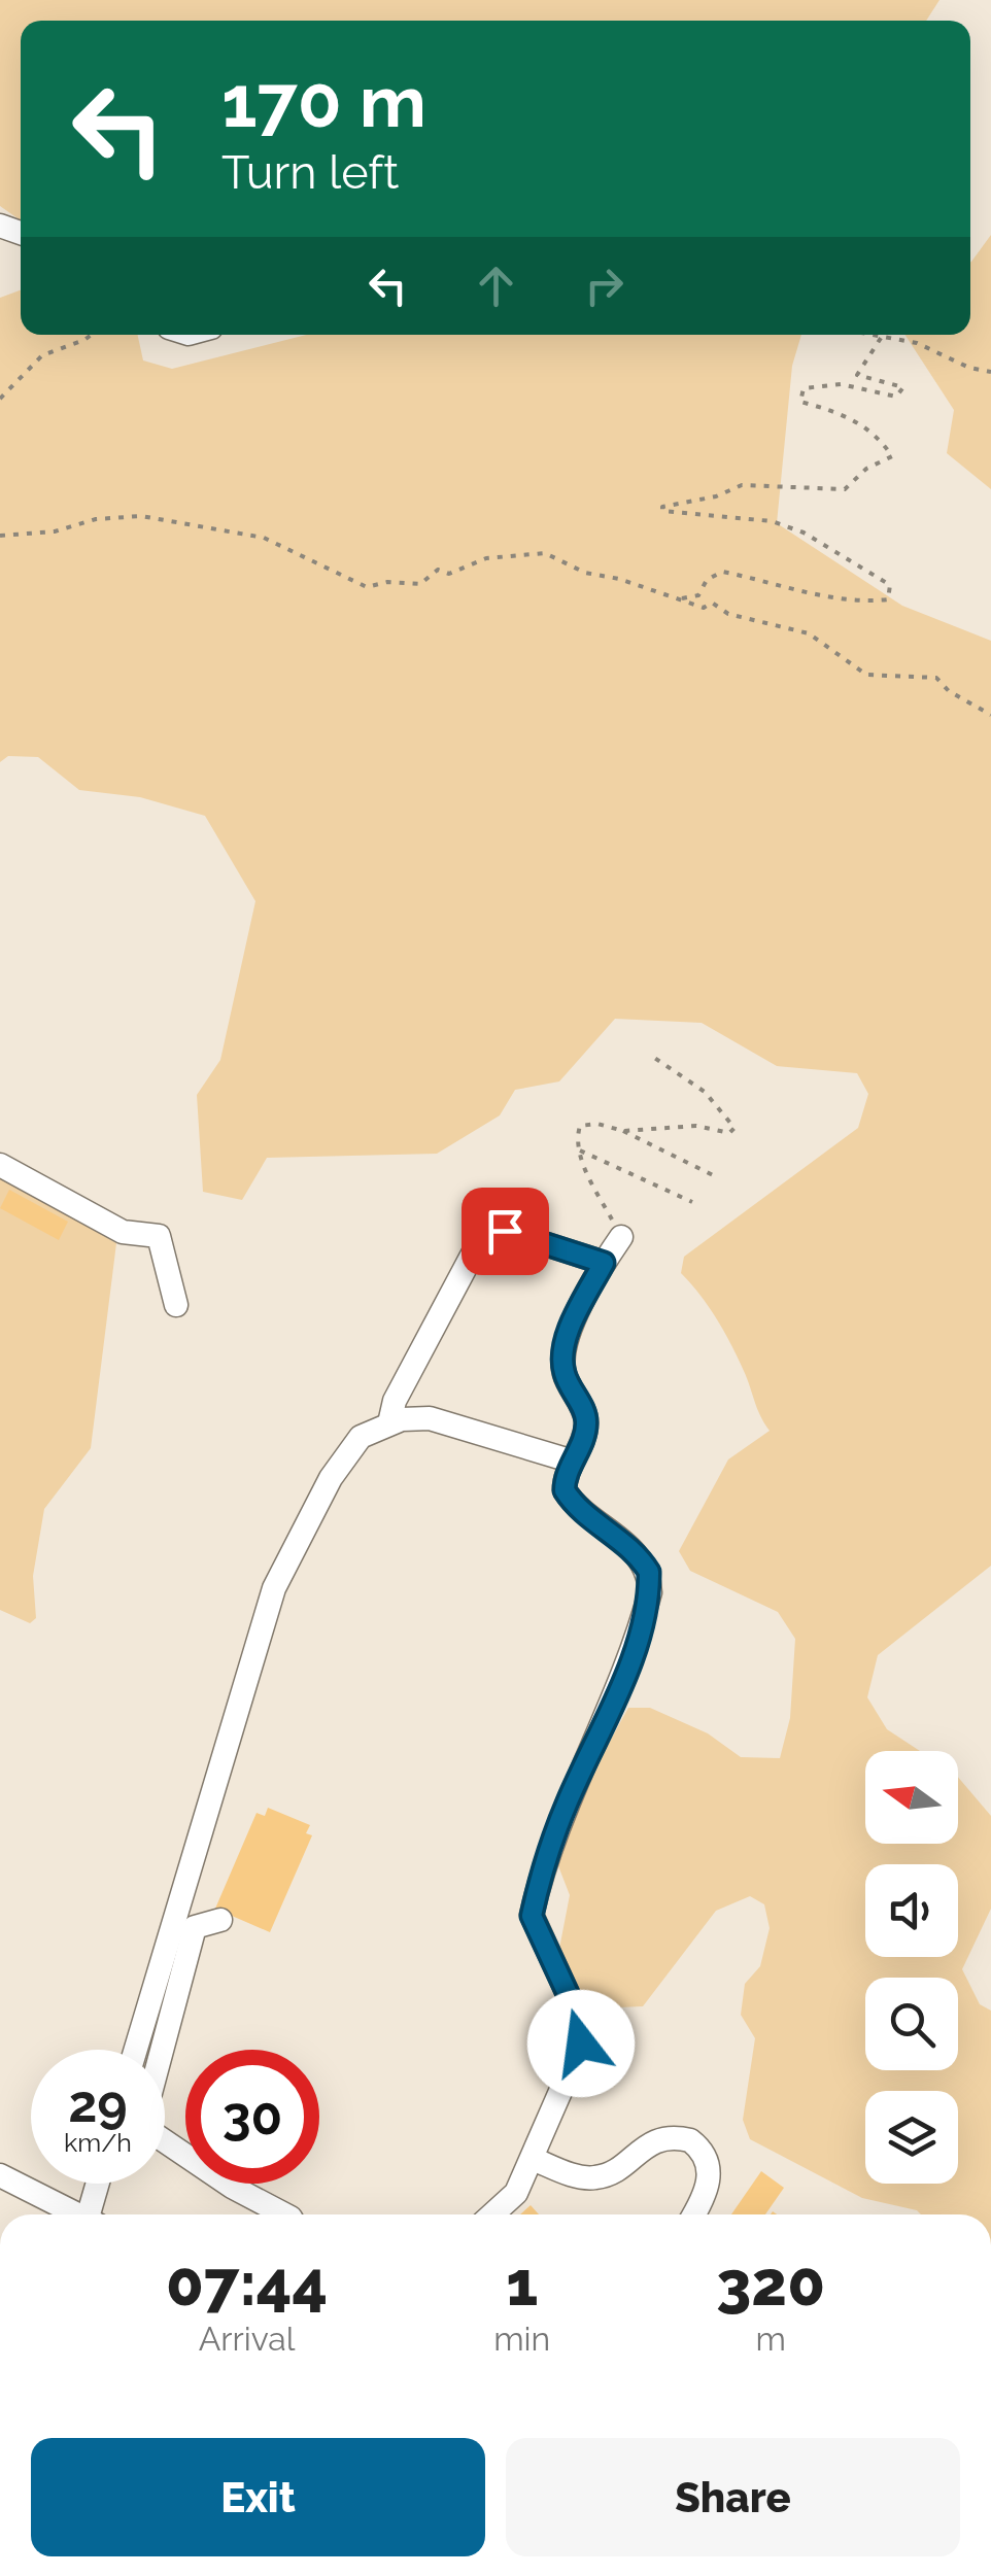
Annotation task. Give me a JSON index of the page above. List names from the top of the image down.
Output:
{
  "north": "left",
  "page": {
    "turn": ["170 m", "Turn left"],
    "speed": "29 km/h",
    "limit": "30",
    "eta": [
      "07:44",
      "Arrival",
      "1",
      "min",
      "320",
      "m"
    ],
    "buttons": ["Exit", "Share"]
  }
}
